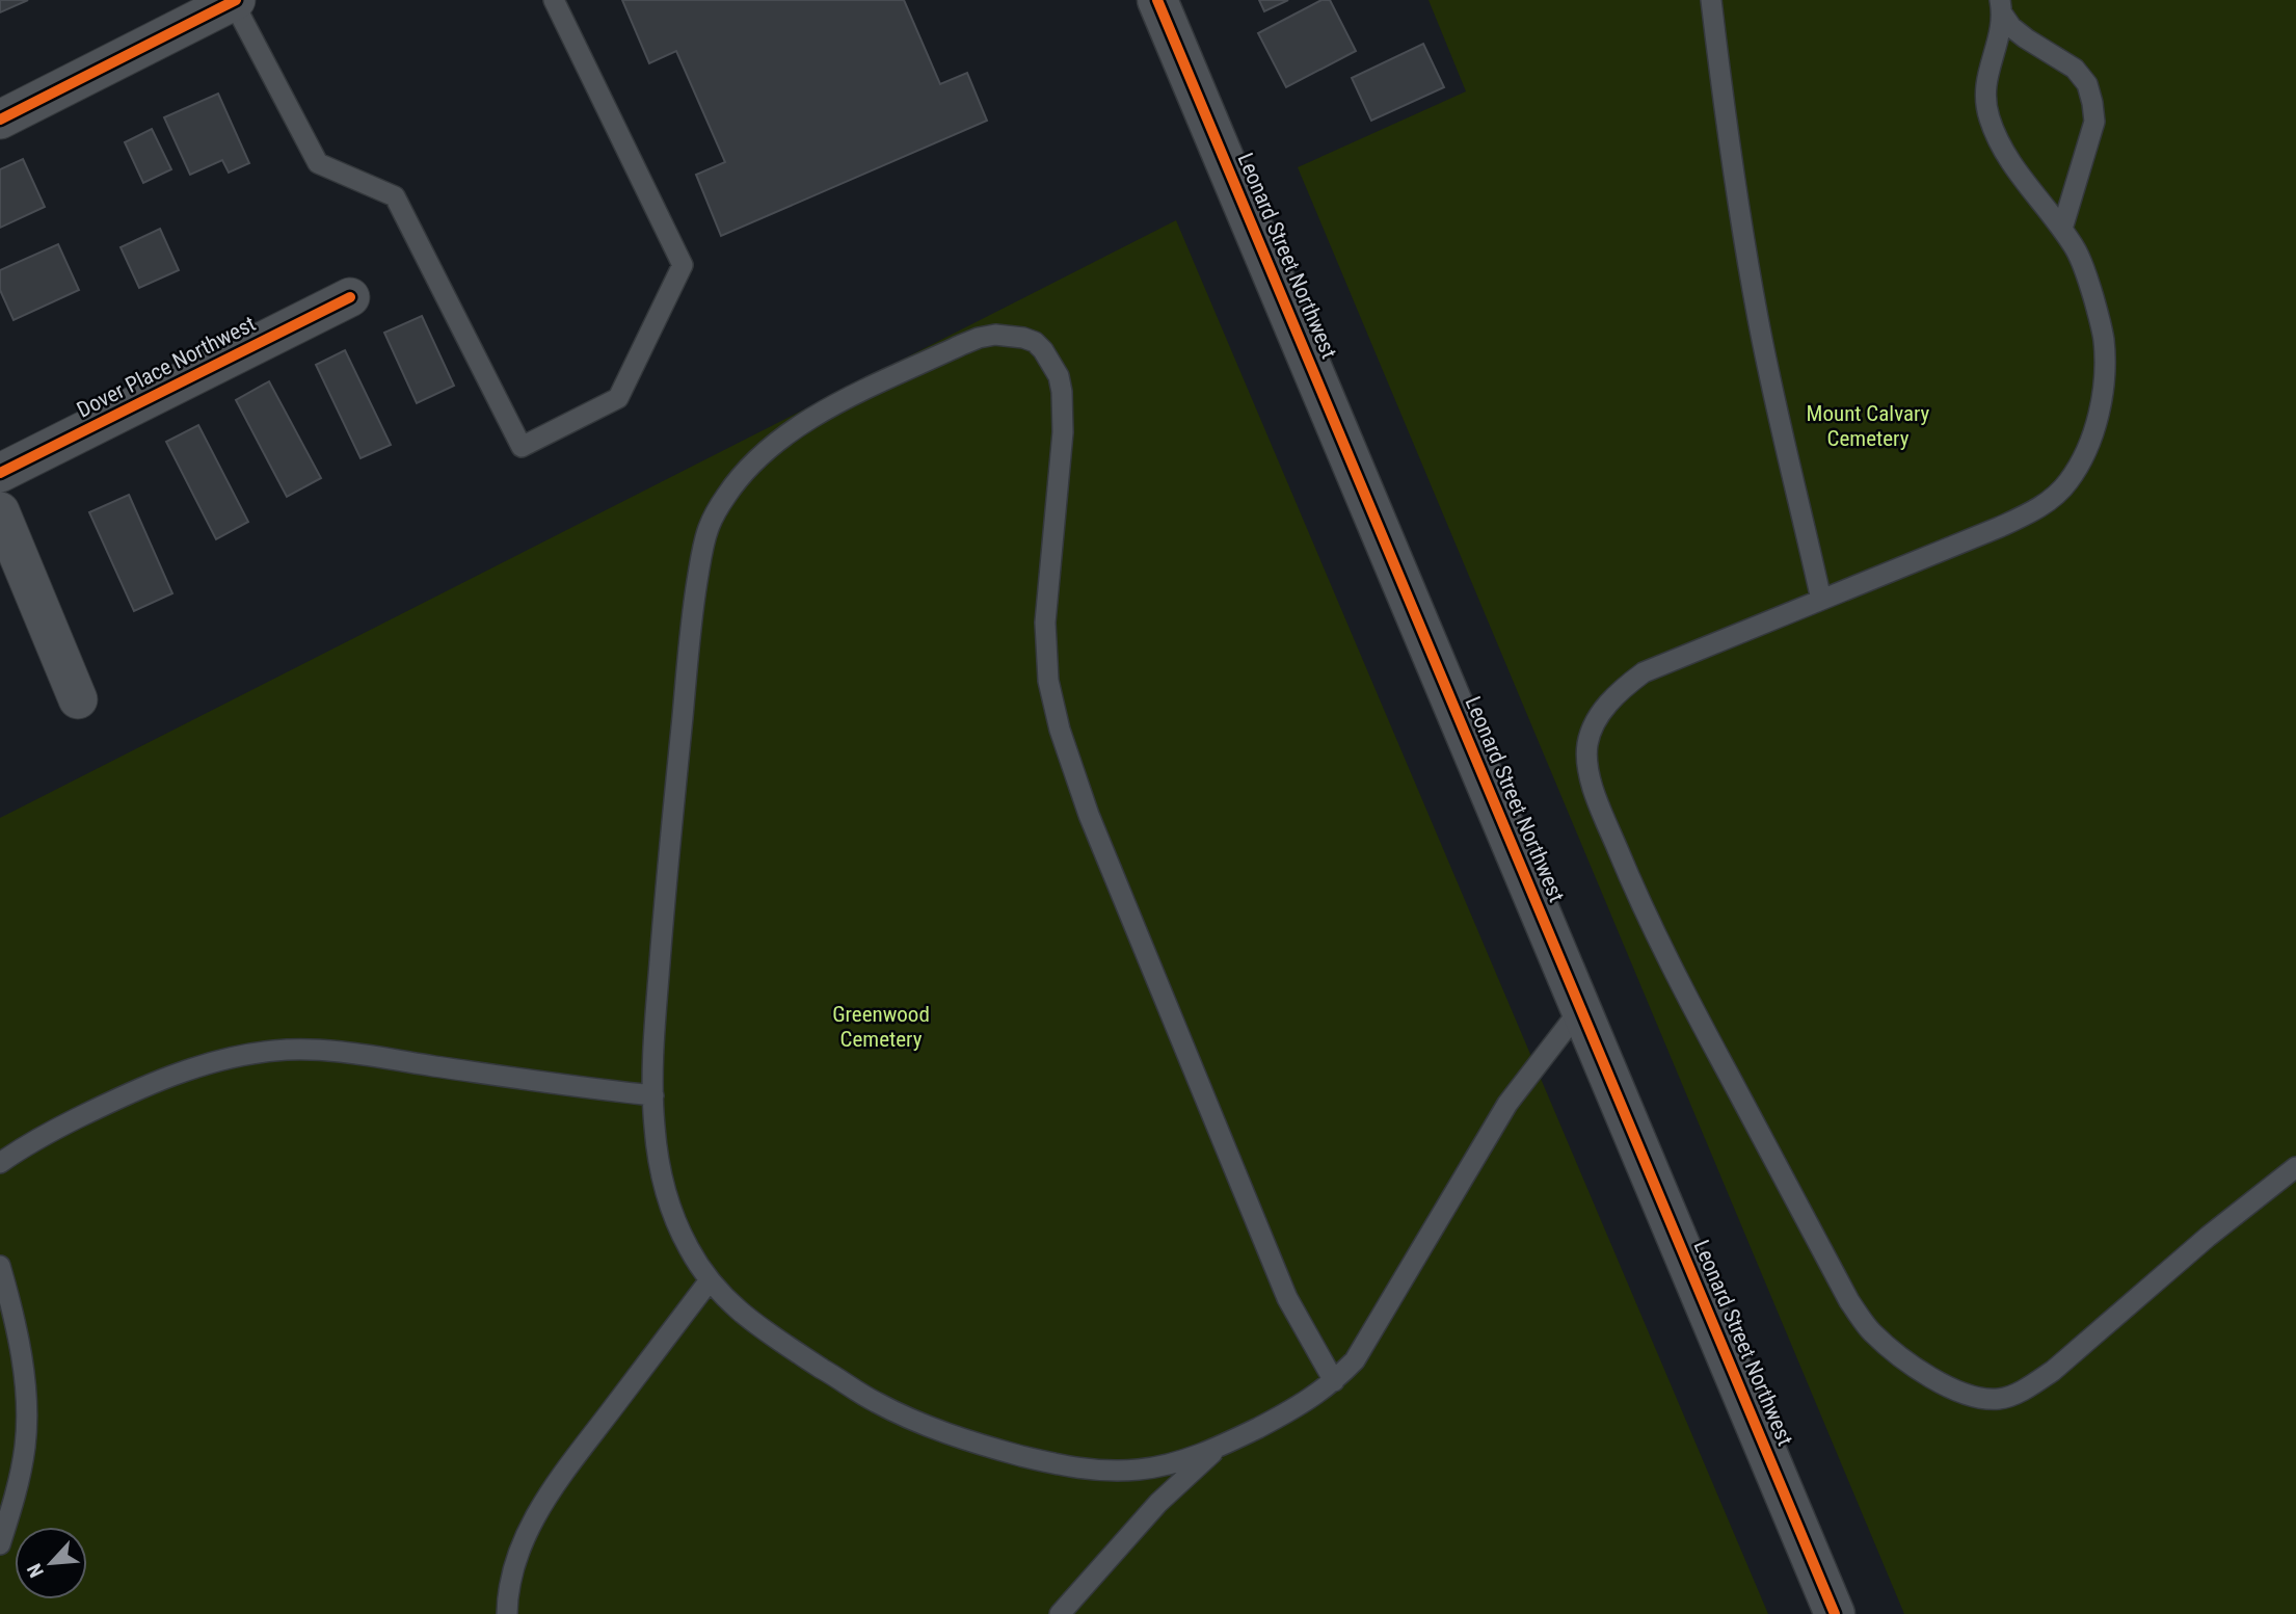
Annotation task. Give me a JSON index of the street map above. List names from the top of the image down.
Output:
{
  "streets": {
    "main road": ["Leonard Street Northwest"],
    "street": ["Dover Place Northwest"]
  },
  "parks": ["Mount Calvary Cemetery", "Greenwood Cemetery"],
  "north": "bottom left"
}
